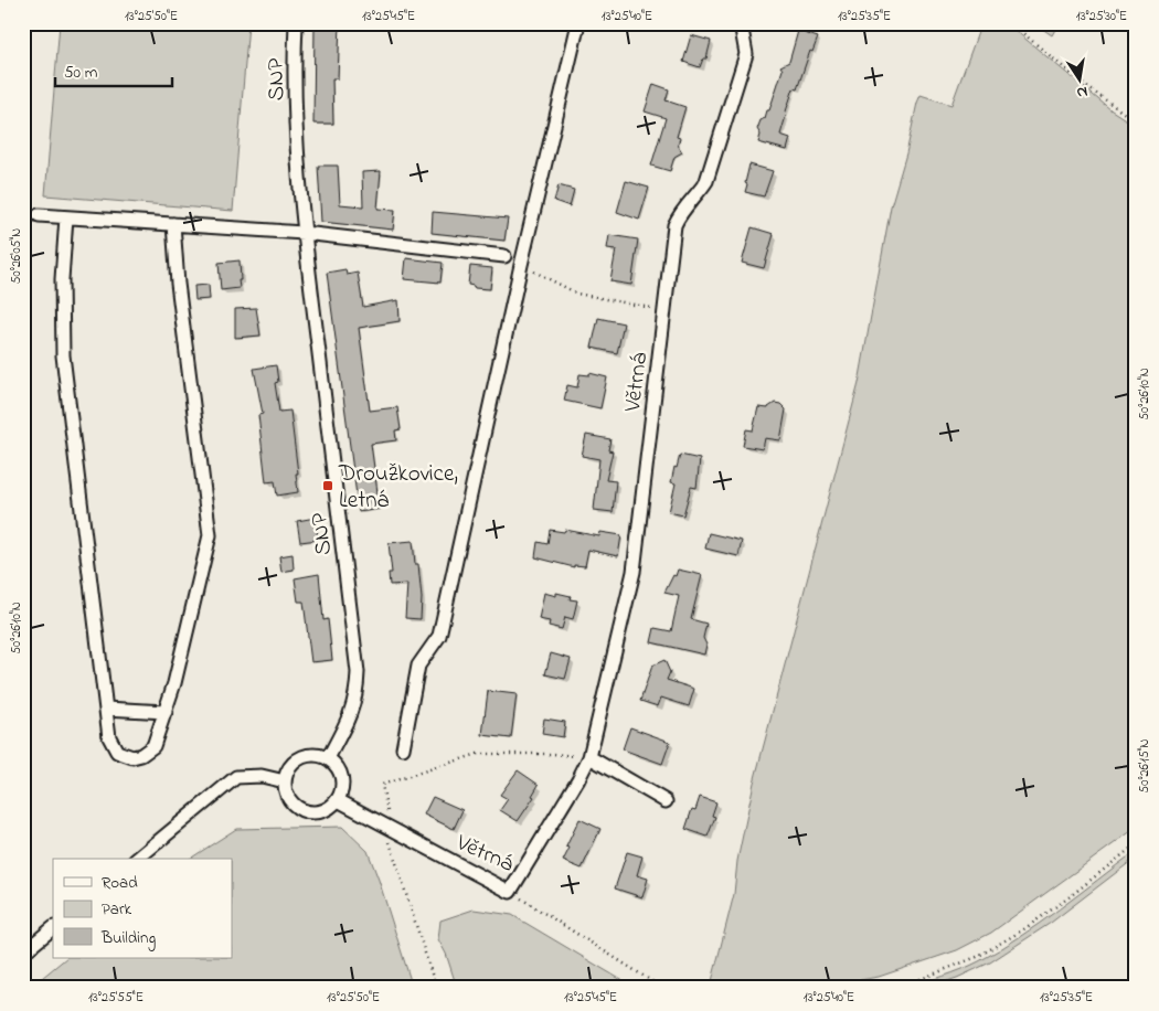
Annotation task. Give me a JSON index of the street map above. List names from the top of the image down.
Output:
{
  "streets": {
    "street": ["SNP", "Větrná"]
  },
  "crossings": [
    ["SNP", "Větrná"]
  ],
  "places": {
    "transit": ["Droužkovice, Letná"]
  },
  "legend": ["Road", "Park", "Building"],
  "scale_bar": "50 m",
  "north": "bottom",
  "coordinates": [
    "13°25'50\"E",
    "13°25'45\"E",
    "13°25'40\"E",
    "13°25'35\"E",
    "13°25'30\"E",
    "50°26'05\"N",
    "50°26'10\"N",
    "50°26'15\"N",
    "13°25'55\"E"
  ]
}
